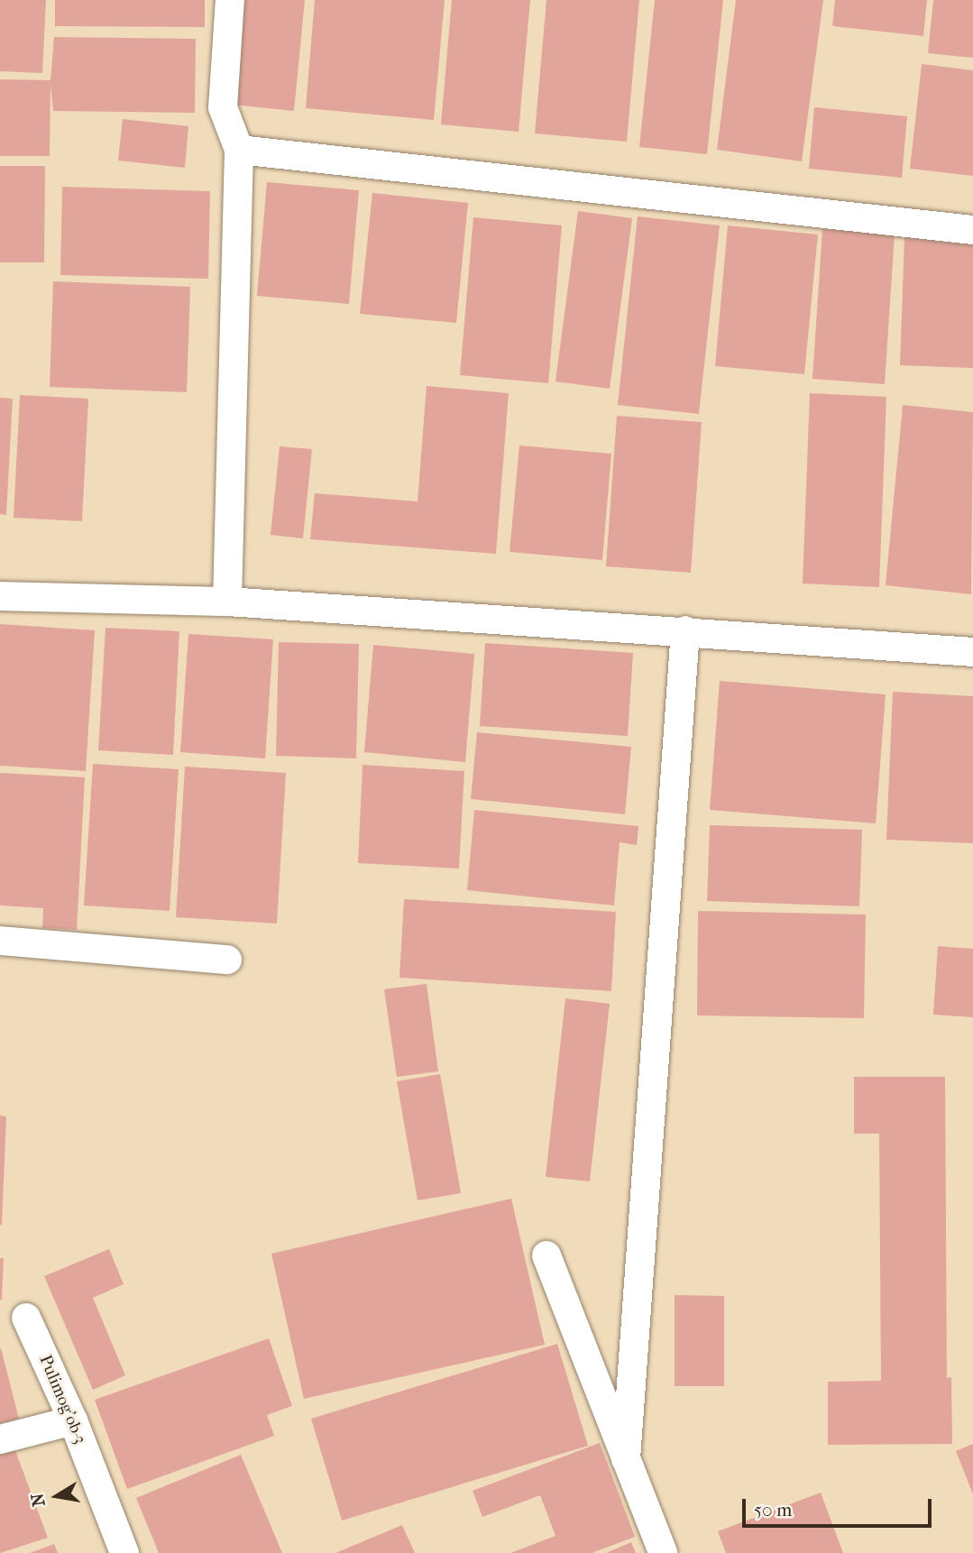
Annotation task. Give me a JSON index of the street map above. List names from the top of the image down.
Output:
{
  "streets": {
    "street": ["Pulimog’ob-3"]
  },
  "scale_bar": "50 m",
  "north": "left"
}
